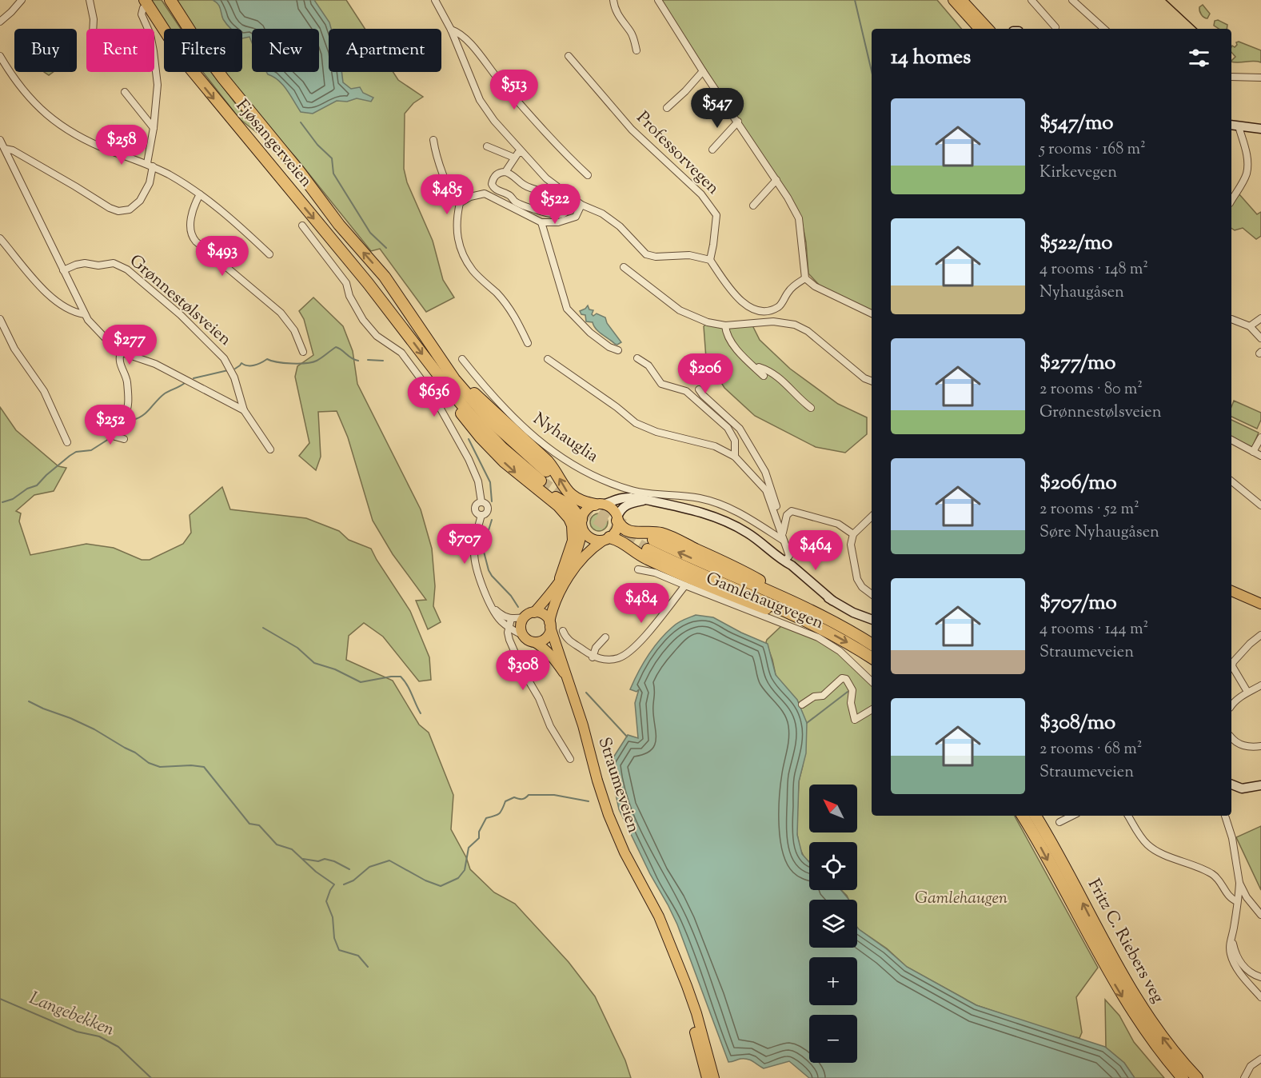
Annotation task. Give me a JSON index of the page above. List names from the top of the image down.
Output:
{
  "streets": {
    "highway": ["Fjøsangerveien", "Fritz C. Riebers veg"],
    "main road": ["Straumeveien"],
    "street": [
      "Professorvegen",
      "Grønnestølsveien",
      "Nyhauglia",
      "Gamlehaugvegen"
    ]
  },
  "water": ["Langebekken"],
  "parks": ["Gamlehaugen"],
  "north": "top left",
  "page": {
    "chip": [
      "Buy",
      "Rent",
      "Filters",
      "New",
      "Apartment"
    ],
    "heading": "14 homes",
    "price": [
      "$513",
      "$547",
      "$258",
      "$485",
      "$522",
      "$493",
      "$277",
      "$206",
      "$636",
      "$252",
      "$707",
      "$464",
      "$484",
      "$308"
    ],
    "list": [
      {
        "name": "$547/mo",
        "note": "5 rooms · 168 m² · Kirkevegen"
      },
      {
        "name": "$522/mo",
        "note": "4 rooms · 148 m² · Nyhaugåsen"
      },
      {
        "name": "$277/mo",
        "note": "2 rooms · 80 m² · Grønnestølsveien"
      },
      {
        "name": "$206/mo",
        "note": "2 rooms · 52 m² · Søre Nyhaugåsen"
      },
      {
        "name": "$707/mo",
        "note": "4 rooms · 144 m² · Straumeveien"
      },
      {
        "name": "$308/mo",
        "note": "2 rooms · 68 m² · Straumeveien"
      }
    ],
    "map_buttons": ["+", "−"]
  }
}
